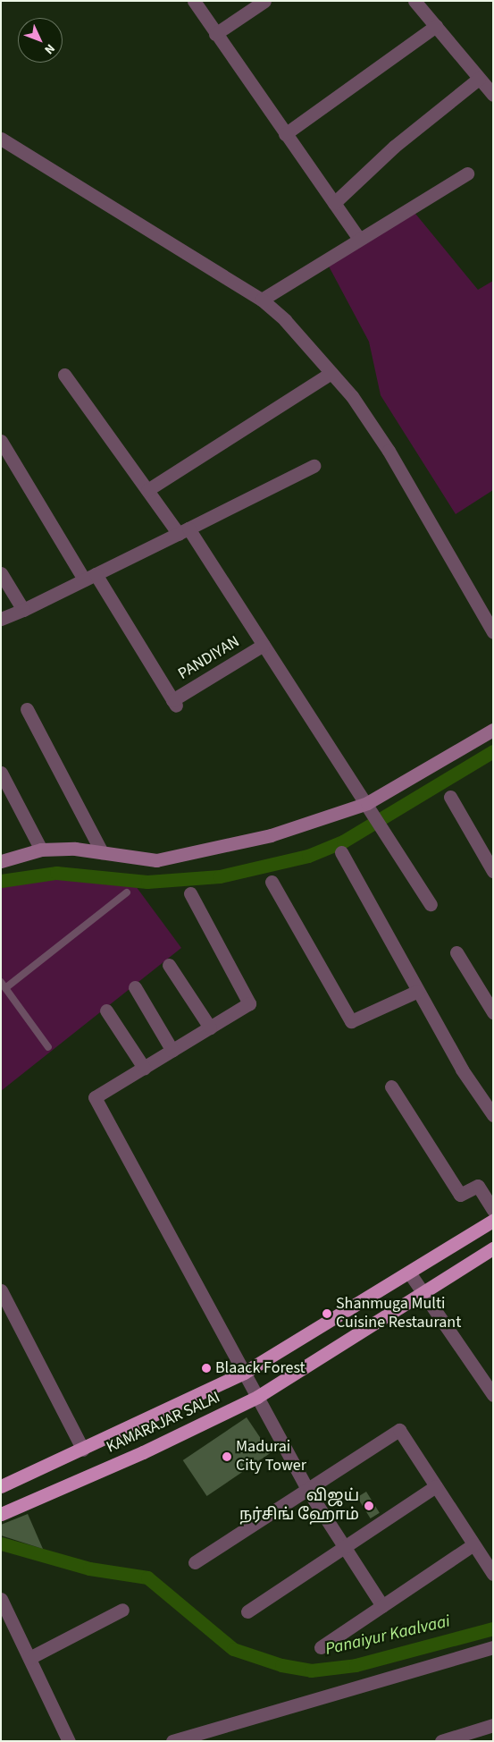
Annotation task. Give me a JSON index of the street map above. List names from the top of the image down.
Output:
{
  "streets": {
    "highway": ["KAMARAJAR SALAI"],
    "street": ["PANDIYAN"]
  },
  "water": ["Panaiyur Kaalvaai"],
  "places": [
    "Shanmuga Multi Cuisine Restaurant",
    "Blaack Forest",
    "Madurai City Tower",
    "விஜய் நர்சிங் ஹோம்"
  ],
  "north": "bottom right"
}
